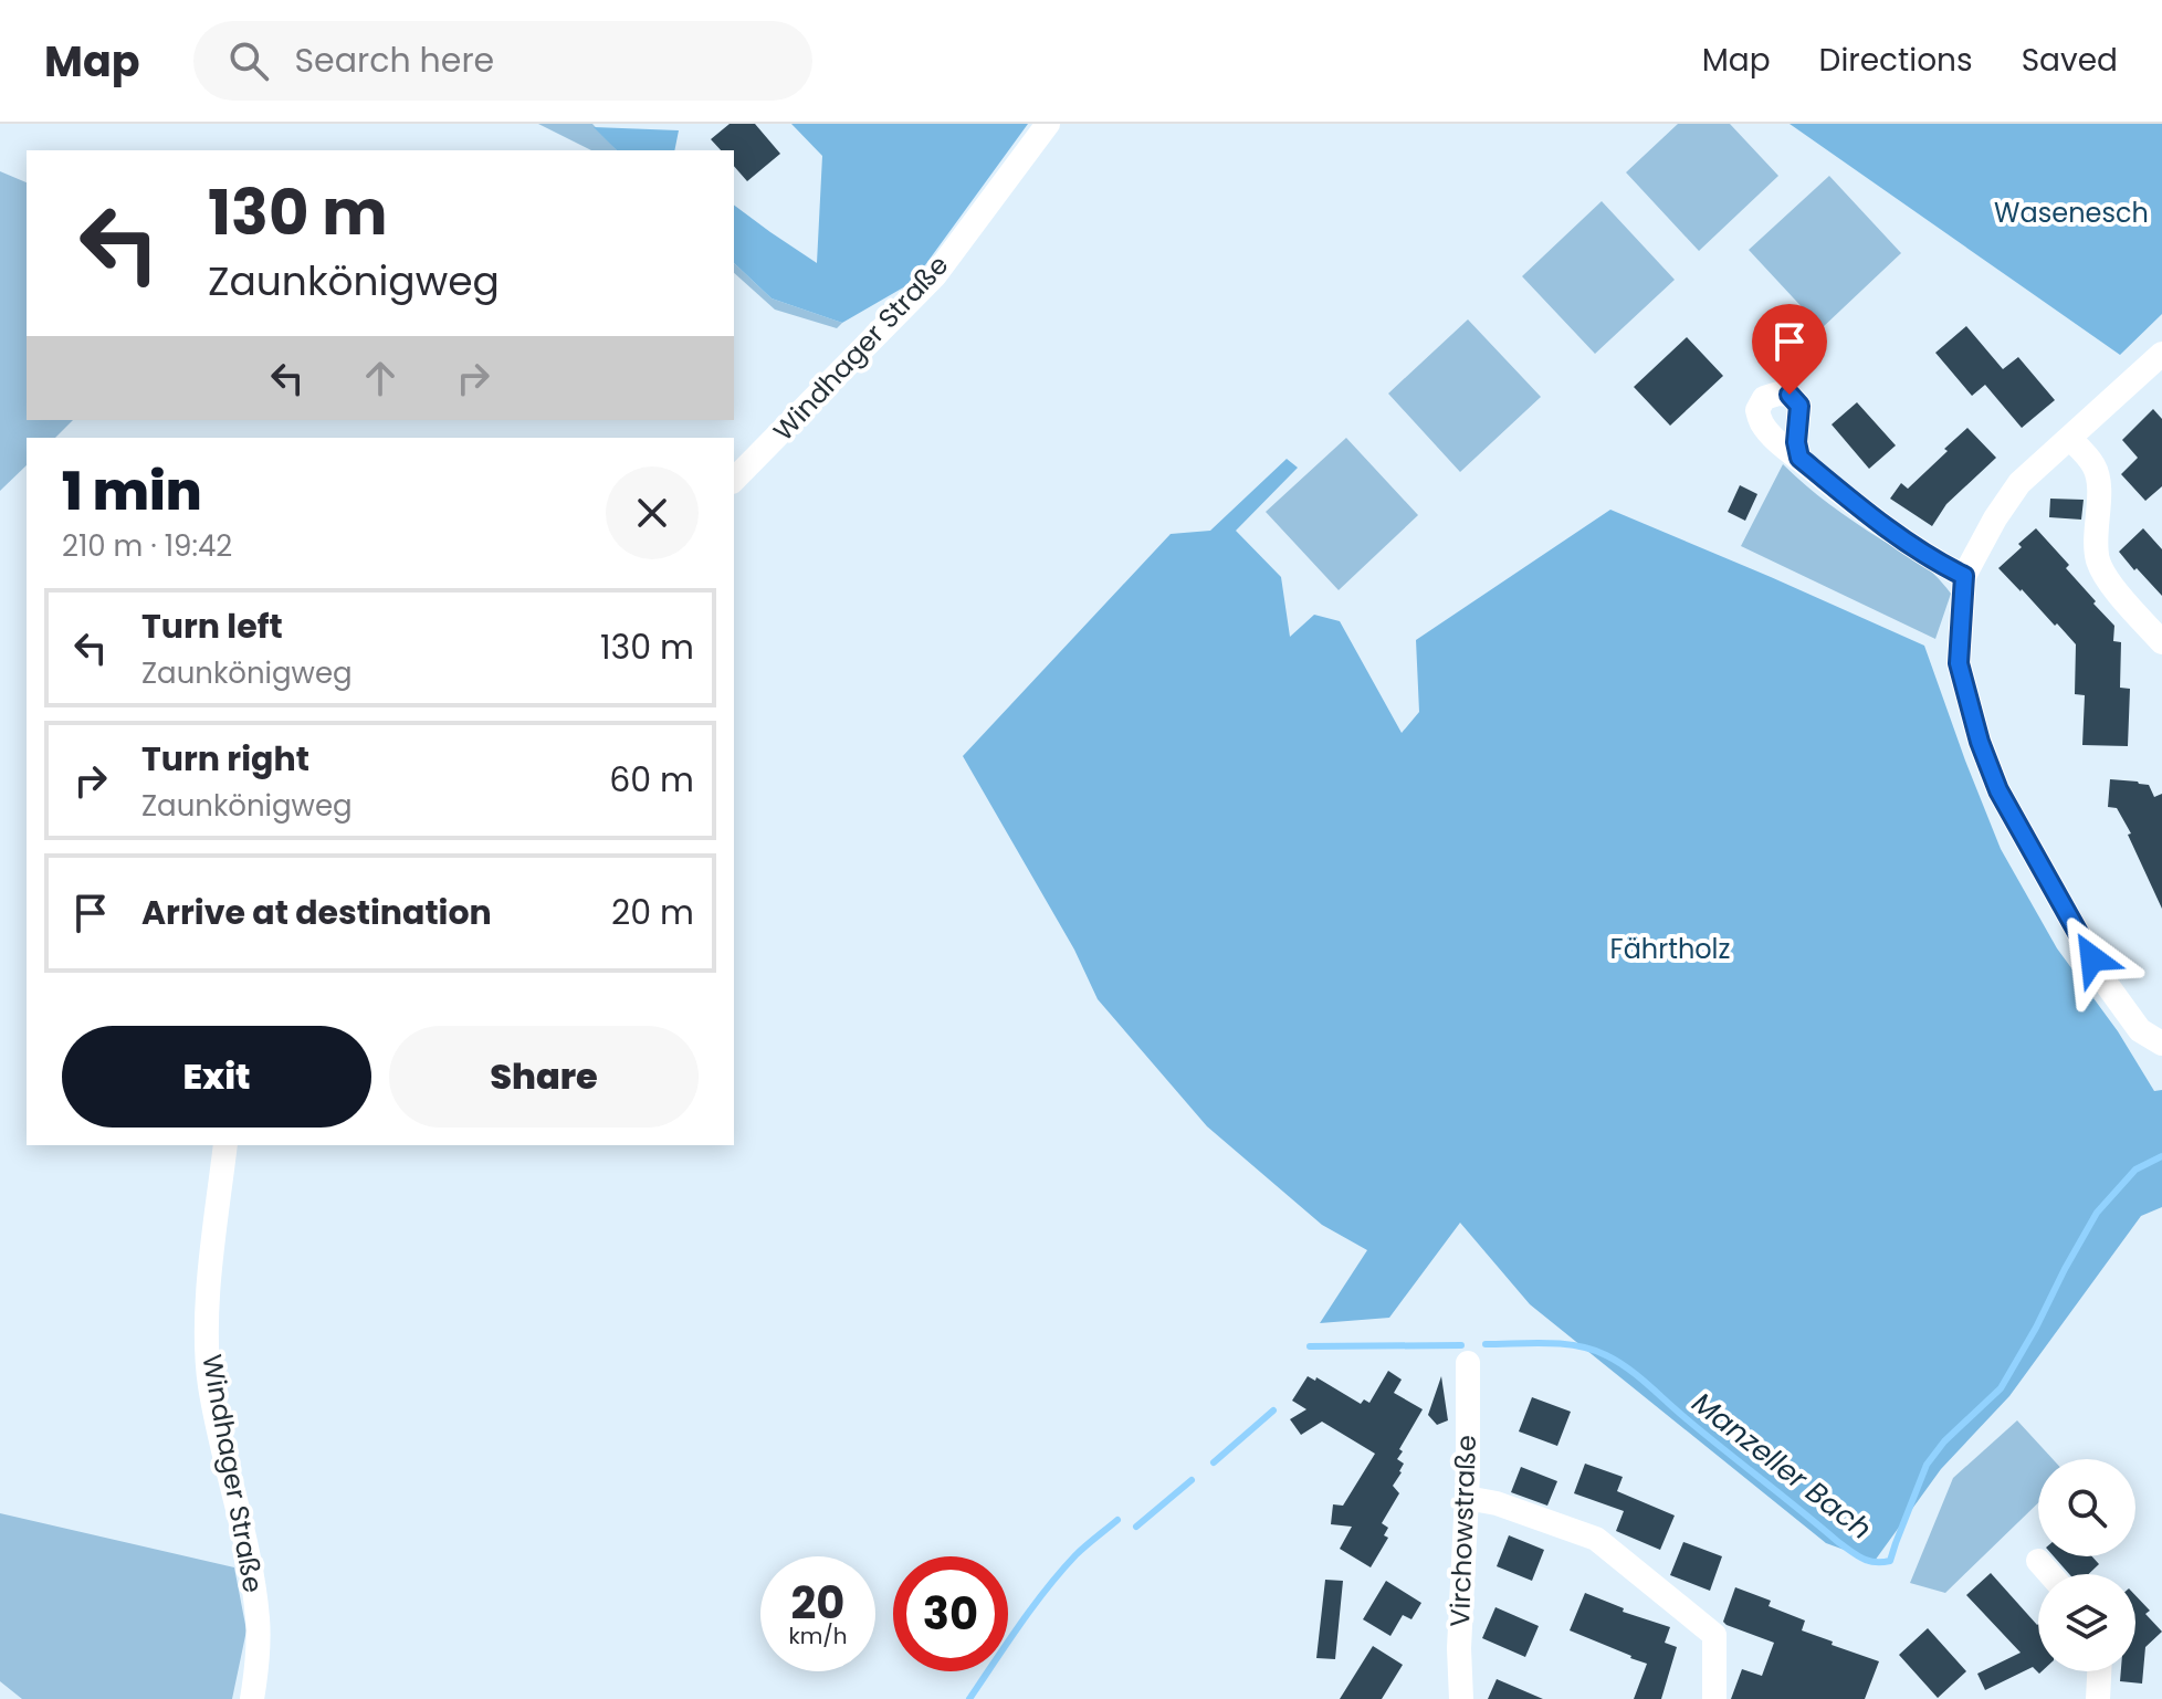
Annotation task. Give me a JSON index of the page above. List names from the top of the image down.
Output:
{
  "streets": {
    "street": ["Windhager Straße", "Virchowstraße"]
  },
  "water": ["Manzeller Bach"],
  "parks": ["Wasenesch", "Fährtholz"],
  "page": {
    "header": "Map",
    "search": "Search here",
    "nav": ["Map", "Directions", "Saved"],
    "turn": ["130 m", "Zaunkönigweg"],
    "heading": ["1 min", "210 m · 19:42"],
    "list": [
      {
        "name": "Turn left",
        "note": "Zaunkönigweg",
        "value": "130 m"
      },
      {
        "name": "Turn right",
        "note": "Zaunkönigweg",
        "value": "60 m"
      },
      {
        "name": "Arrive at destination",
        "value": "20 m"
      }
    ],
    "buttons": ["Exit", "Share"],
    "speed": "20 km/h",
    "limit": "30"
  }
}
